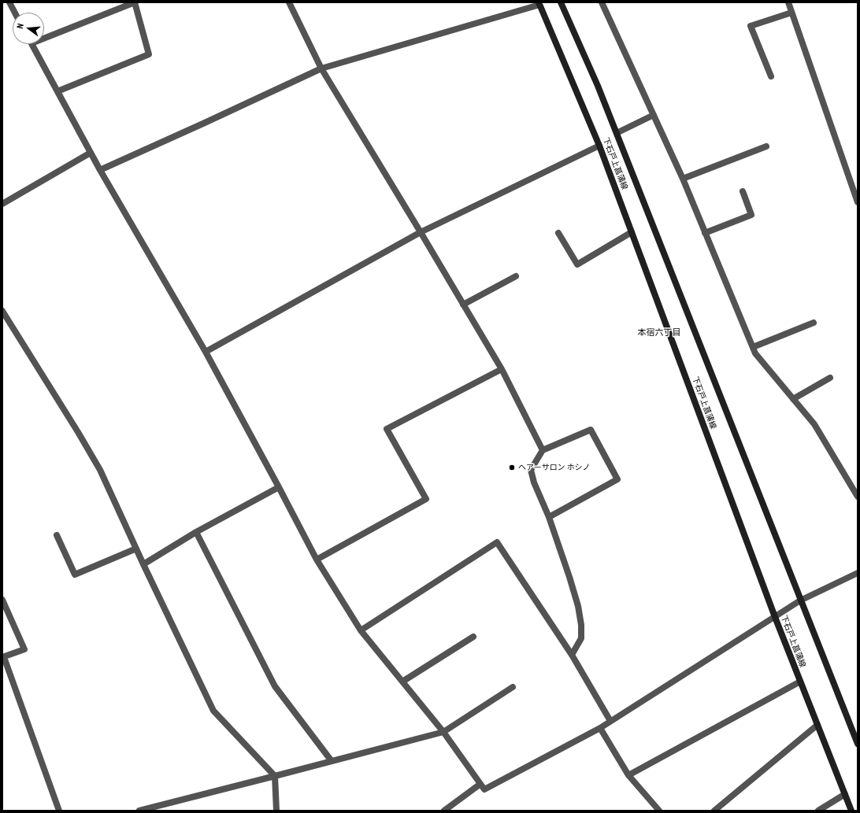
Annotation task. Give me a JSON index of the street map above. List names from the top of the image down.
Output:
{
  "streets": {
    "main road": ["下石戸上菖蒲線"]
  },
  "districts": ["本宿六丁目"],
  "places": ["ヘアーサロン ホシノ"],
  "north": "left"
}
